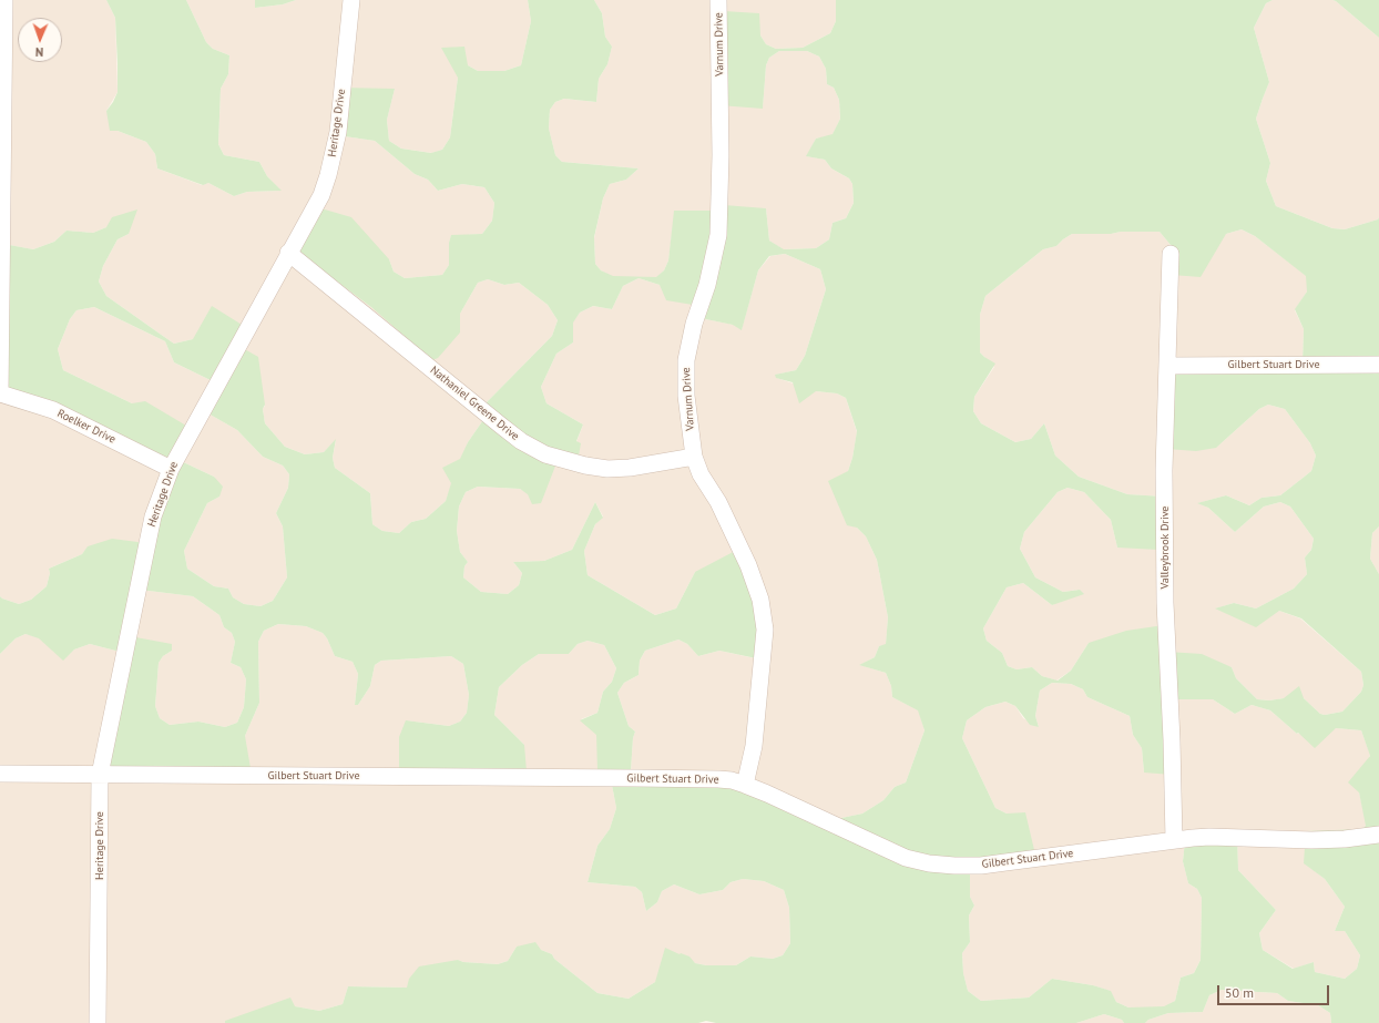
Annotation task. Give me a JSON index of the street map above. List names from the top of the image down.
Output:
{
  "streets": {
    "street": [
      "Varnum Drive",
      "Heritage Drive",
      "Gilbert Stuart Drive",
      "Nathaniel Greene Drive",
      "Roelker Drive",
      "Valleybrook Drive"
    ]
  },
  "crossings": [
    ["Varnum Drive", "Gilbert Stuart Drive"],
    ["Varnum Drive", "Nathaniel Greene Drive"],
    ["Heritage Drive", "Gilbert Stuart Drive"],
    ["Heritage Drive", "Nathaniel Greene Drive"],
    ["Heritage Drive", "Roelker Drive"],
    ["Gilbert Stuart Drive", "Valleybrook Drive"]
  ],
  "scale_bar": "50 m",
  "north": "bottom"
}
